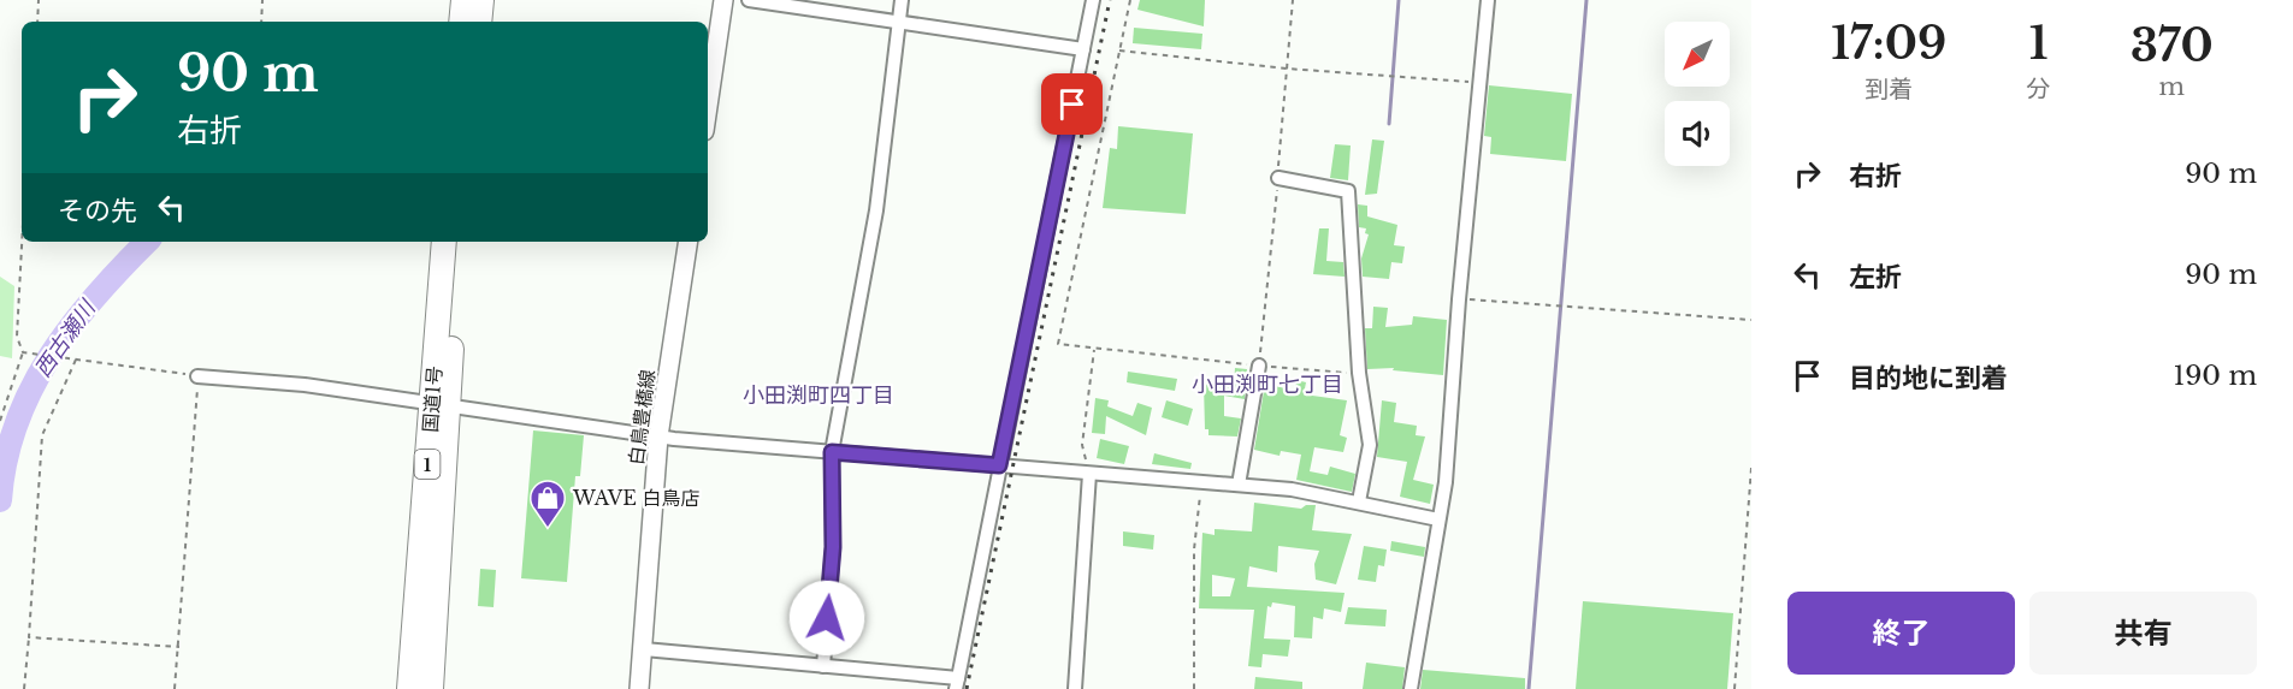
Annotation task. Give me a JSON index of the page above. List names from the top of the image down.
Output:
{
  "streets": {
    "highway": ["国道1号", "1"],
    "main road": ["白鳥豊橋線"]
  },
  "districts": ["小田渕町七丁目", "小田渕町四丁目"],
  "water": ["西古瀬川"],
  "places": {
    "shop": ["WAVE 白鳥店"]
  },
  "north": "bottom left",
  "page": {
    "eta": [
      "17:09",
      "到着",
      "1",
      "分",
      "370",
      "m"
    ],
    "turn": ["90 m", "右折"],
    "list": [
      {
        "name": "右折",
        "value": "90 m"
      },
      {
        "name": "左折",
        "value": "90 m"
      },
      {
        "name": "目的地に到着",
        "value": "190 m"
      }
    ],
    "then": "その先",
    "buttons": ["終了", "共有"]
  }
}
